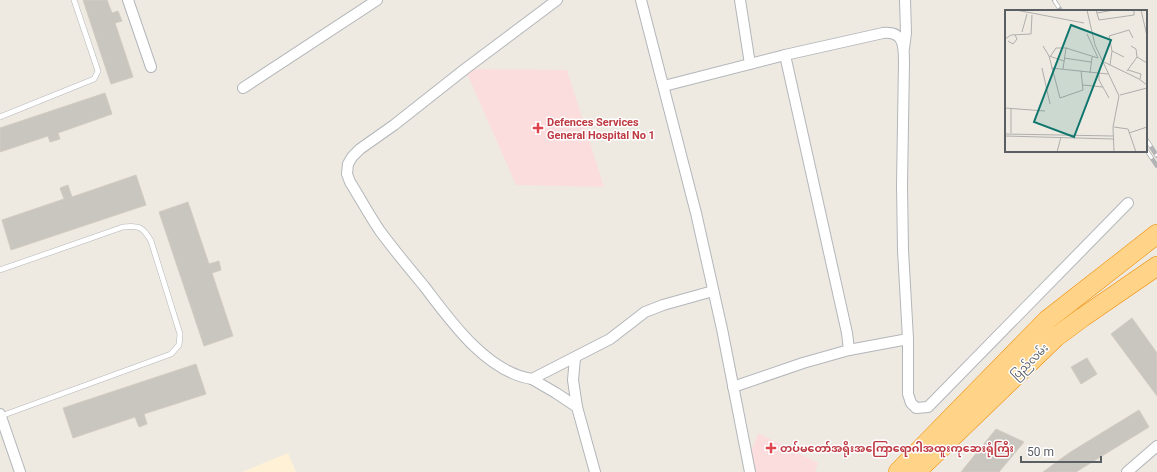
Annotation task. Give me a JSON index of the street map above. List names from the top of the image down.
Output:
{
  "streets": {
    "highway": ["ပြည်လမ်း"]
  },
  "places": {
    "health": ["Defences Services General Hospital No 1", "တပ်မတော်အရိုးအကြောရောဂါအထူးကုဆေးရုံကြီး"]
  },
  "scale_bar": "50 m"
}
